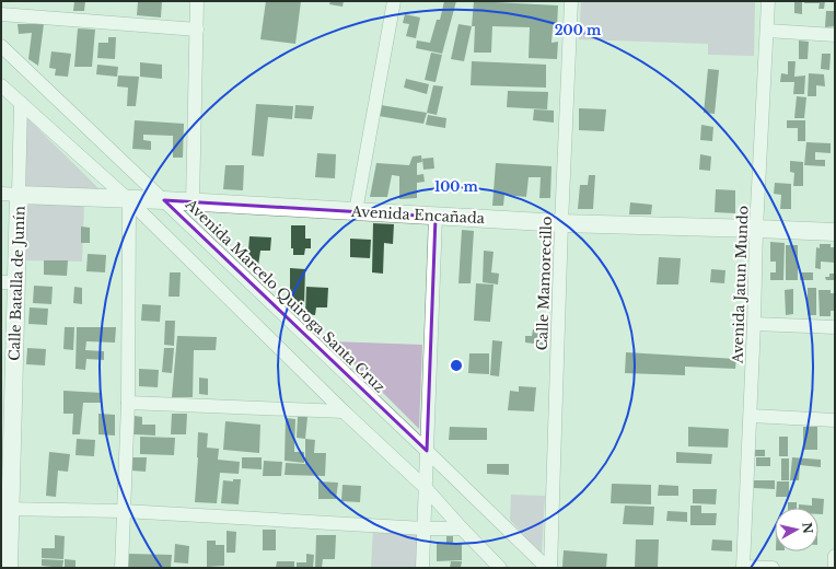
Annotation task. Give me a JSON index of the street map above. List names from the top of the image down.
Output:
{
  "streets": {
    "main road": ["Avenida Encañada", "Calle Batalla de Junín"],
    "street": ["Calle Mamorecillo", "Avenida Jatun Mundo", "Avenida Marcelo Quiroga Santa Cruz"]
  },
  "crossings": [
    ["Avenida Encañada", "Calle Batalla de Junín"],
    ["Avenida Encañada", "Calle Mamorecillo"],
    ["Avenida Encañada", "Avenida Jatun Mundo"],
    ["Avenida Encañada", "Avenida Marcelo Quiroga Santa Cruz"],
    ["Calle Mamorecillo", "Avenida Marcelo Quiroga Santa Cruz"]
  ],
  "north": "right",
  "rings": ["200 m", "100 m"]
}
